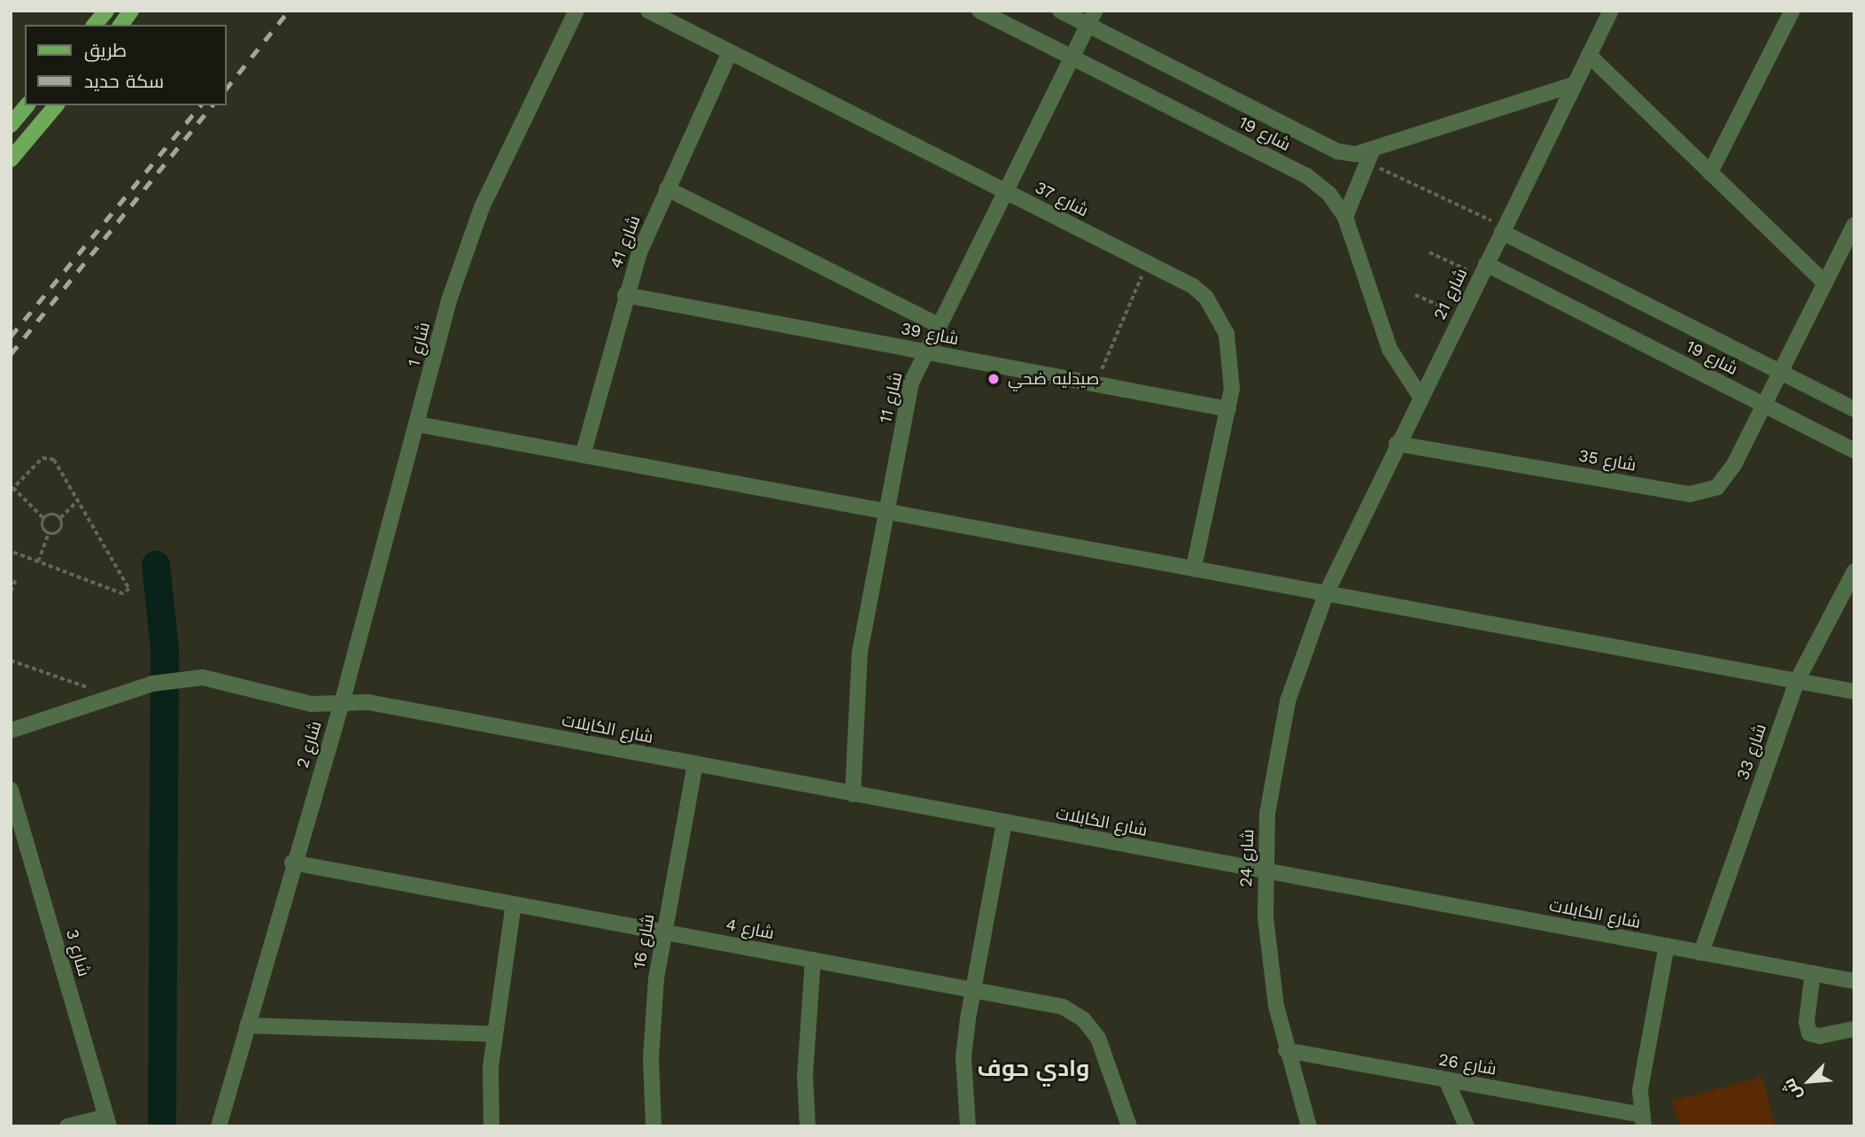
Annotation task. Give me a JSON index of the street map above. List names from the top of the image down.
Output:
{
  "streets": {
    "street": [
      "شارع 19",
      "شارع 37",
      "شارع 41",
      "شارع 21",
      "شارع 39",
      "شارع 1",
      "شارع 11",
      "شارع 35",
      "شارع الكابلات",
      "شارع 2",
      "شارع 33",
      "شارع 24",
      "شارع 4",
      "شارع 16",
      "شارع 3",
      "شارع 26"
    ]
  },
  "crossings": [
    ["شارع 19", "شارع 21"],
    ["شارع 19", "شارع 11"],
    ["شارع 19", "شارع 35"],
    ["شارع 37", "شارع 41"],
    ["شارع 37", "شارع 39"],
    ["شارع 37", "شارع 11"],
    ["شارع 41", "شارع 39"],
    ["شارع 21", "شارع 35"],
    ["شارع 21", "شارع 24"],
    ["شارع 39", "شارع 11"],
    ["شارع 1", "شارع الكابلات"],
    ["شارع 1", "شارع 2"],
    ["شارع 11", "شارع الكابلات"],
    ["شارع الكابلات", "شارع 2"],
    ["شارع الكابلات", "شارع 33"],
    ["شارع الكابلات", "شارع 24"],
    ["شارع الكابلات", "شارع 16"],
    ["شارع 2", "شارع 4"],
    ["شارع 24", "شارع 26"],
    ["شارع 4", "شارع 16"]
  ],
  "districts": ["وادي حوف"],
  "places": ["صيدليه ضحي"],
  "legend": ["طريق", "سكة حديد"],
  "north": "bottom left"
}
